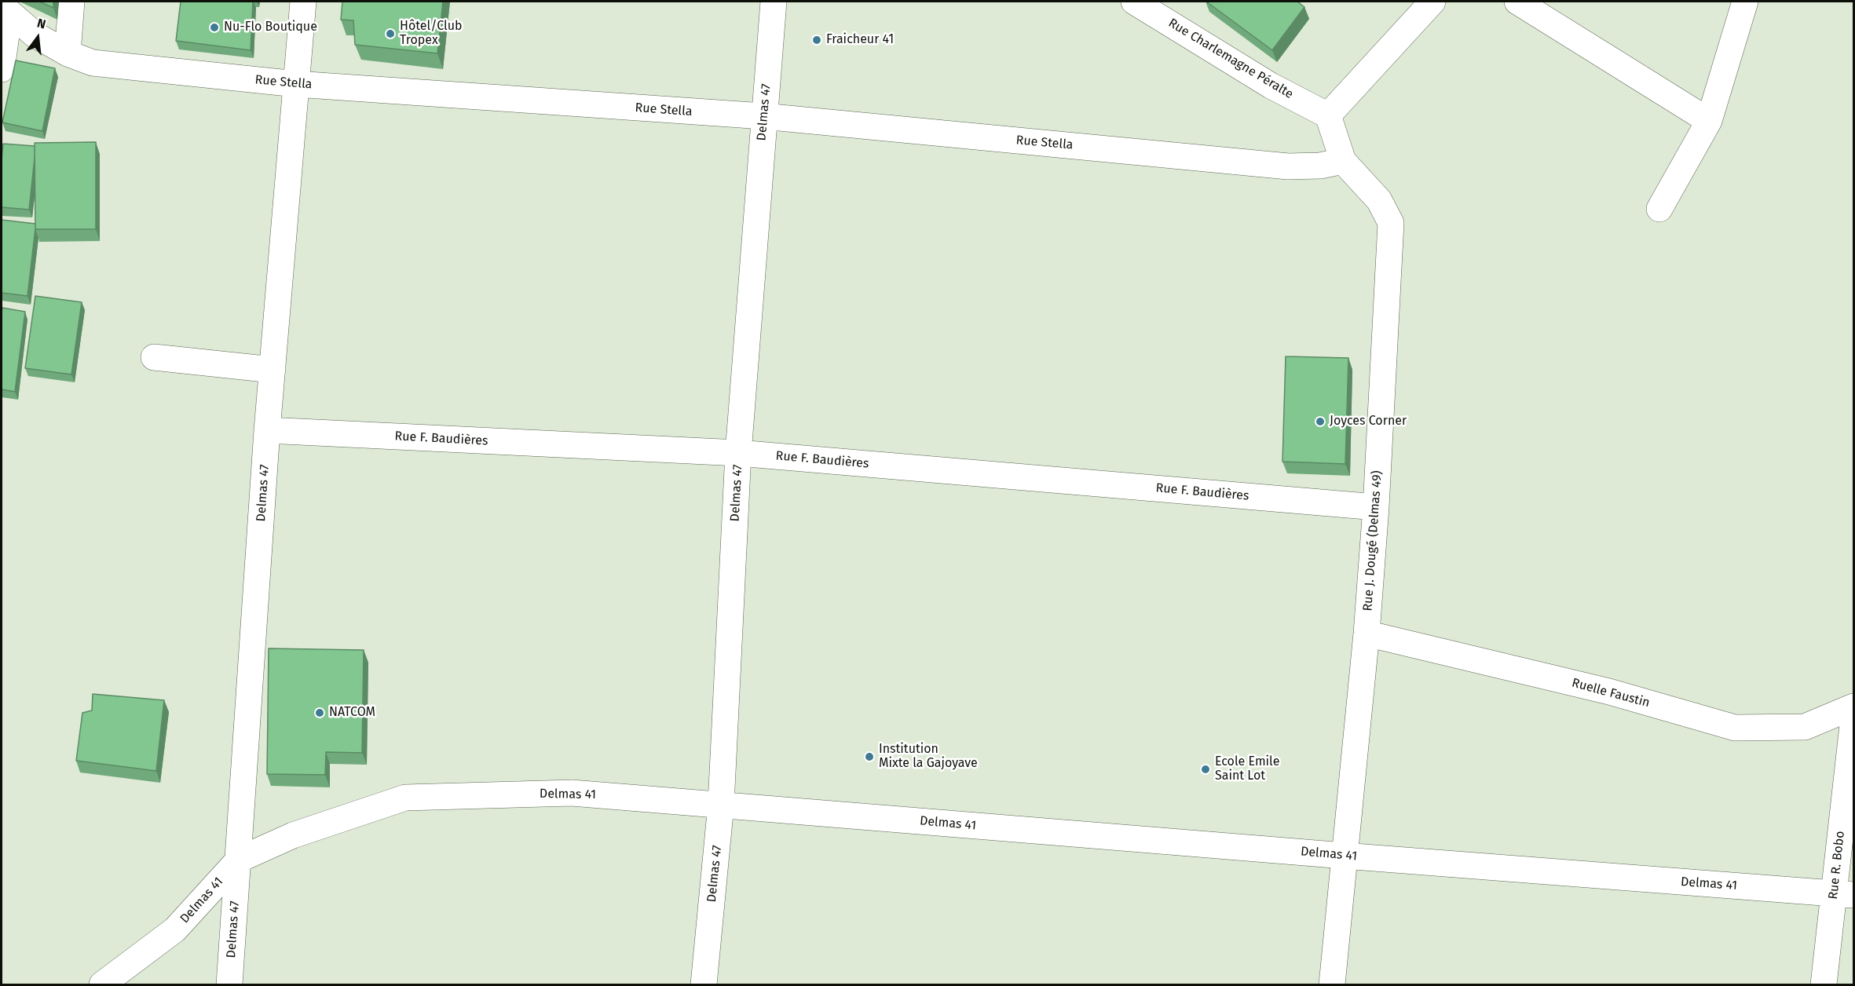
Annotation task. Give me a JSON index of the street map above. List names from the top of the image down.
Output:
{
  "streets": {
    "street": [
      "Rue Charlemagne Péralte",
      "Rue Stella",
      "Delmas 47",
      "Rue F. Baudières",
      "Rue J. Dougé (Delmas 49)",
      "Ruelle Faustin",
      "Delmas 41",
      "Rue R. Bobo"
    ]
  },
  "crossings": [
    ["Rue Charlemagne Péralte", "Rue J. Dougé (Delmas 49)"],
    ["Rue Stella", "Delmas 47"],
    ["Rue Stella", "Rue J. Dougé (Delmas 49)"],
    ["Delmas 47", "Rue F. Baudières"],
    ["Delmas 47", "Delmas 41"],
    ["Rue F. Baudières", "Rue J. Dougé (Delmas 49)"],
    ["Rue J. Dougé (Delmas 49)", "Ruelle Faustin"],
    ["Rue J. Dougé (Delmas 49)", "Delmas 41"],
    ["Delmas 41", "Rue R. Bobo"]
  ],
  "places": [
    "Nu-Flo Boutique",
    "Hôtel/Club Tropex",
    "Fraicheur 41",
    "Joyces Corner",
    "NATCOM",
    "Institution Mixte la Gajoyave",
    "Ecole Emile Saint Lot"
  ],
  "north": "top"
}
